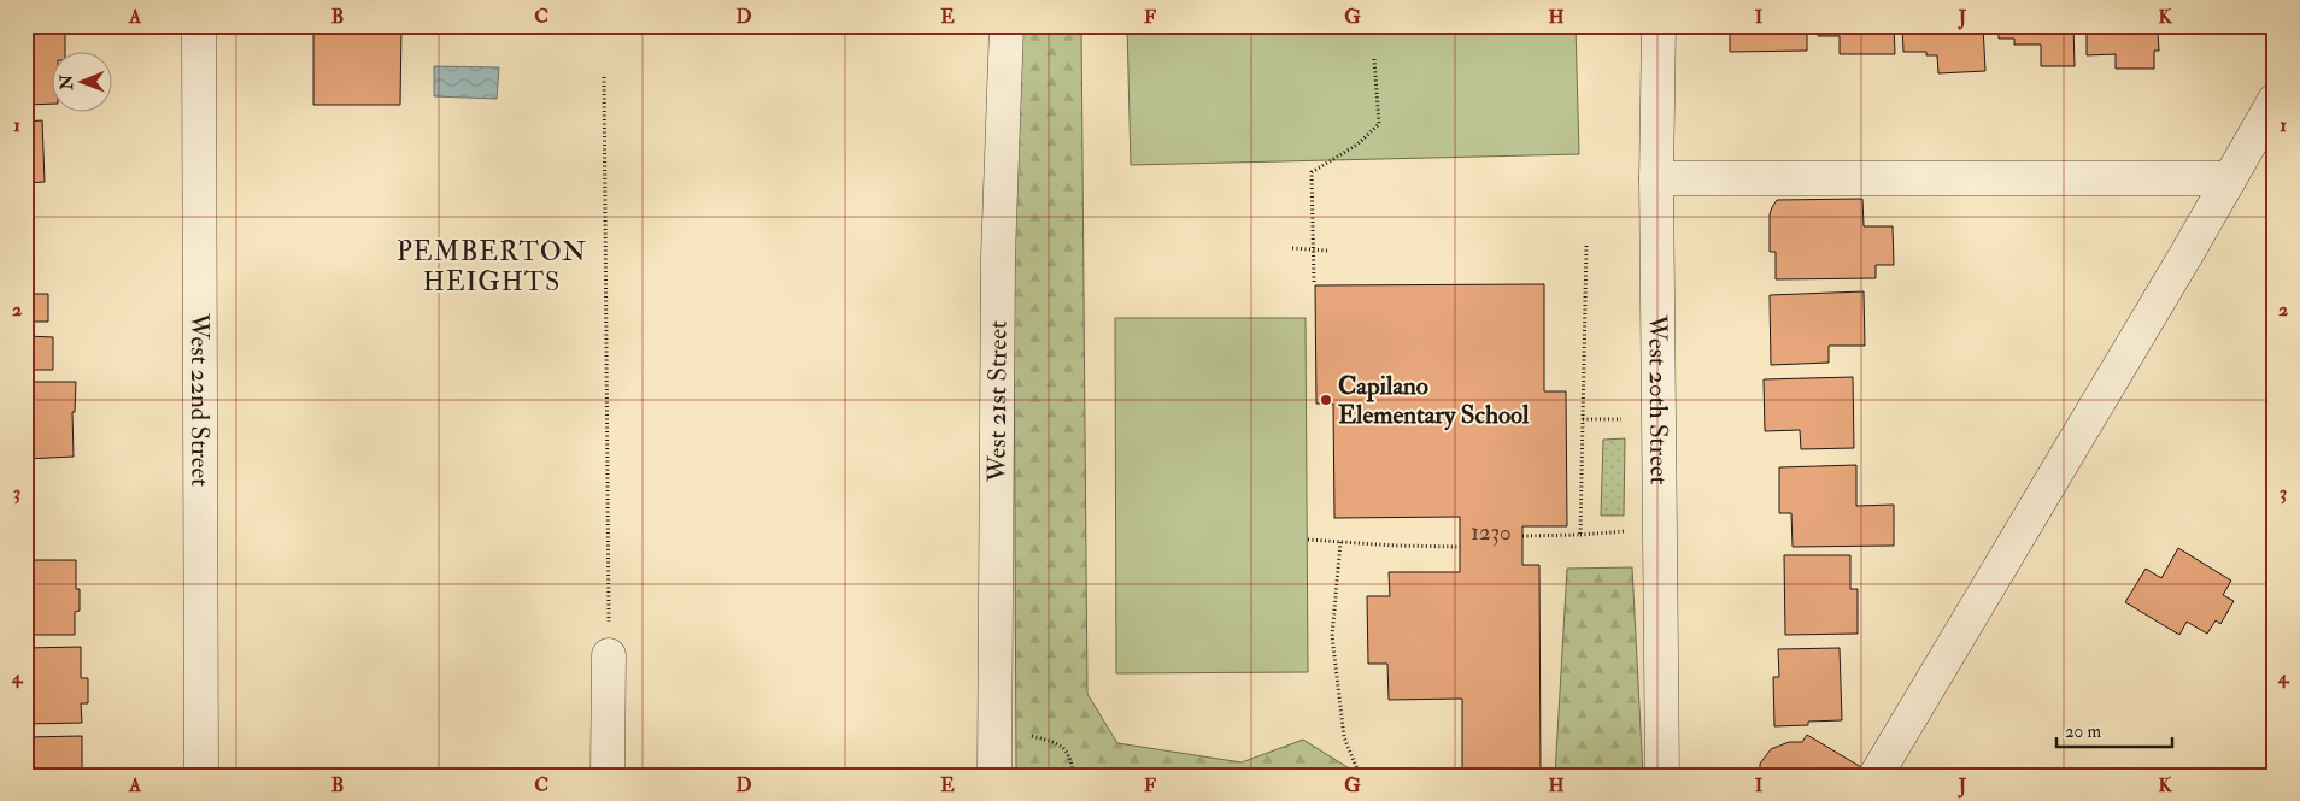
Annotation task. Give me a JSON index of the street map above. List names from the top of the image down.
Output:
{
  "streets": {
    "street": ["West 22nd Street", "West 21st Street", "West 20th Street"]
  },
  "districts": ["PEMBERTON HEIGHTS"],
  "places": ["Capilano Elementary School"],
  "house_numbers": ["1230"],
  "scale_bar": "20 m",
  "north": "left",
  "grid": {
    "columns": [
      "A",
      "B",
      "C",
      "D",
      "E",
      "F",
      "G",
      "H",
      "I",
      "J",
      "K"
    ],
    "rows": [
      "1",
      "2",
      "3",
      "4"
    ]
  }
}
